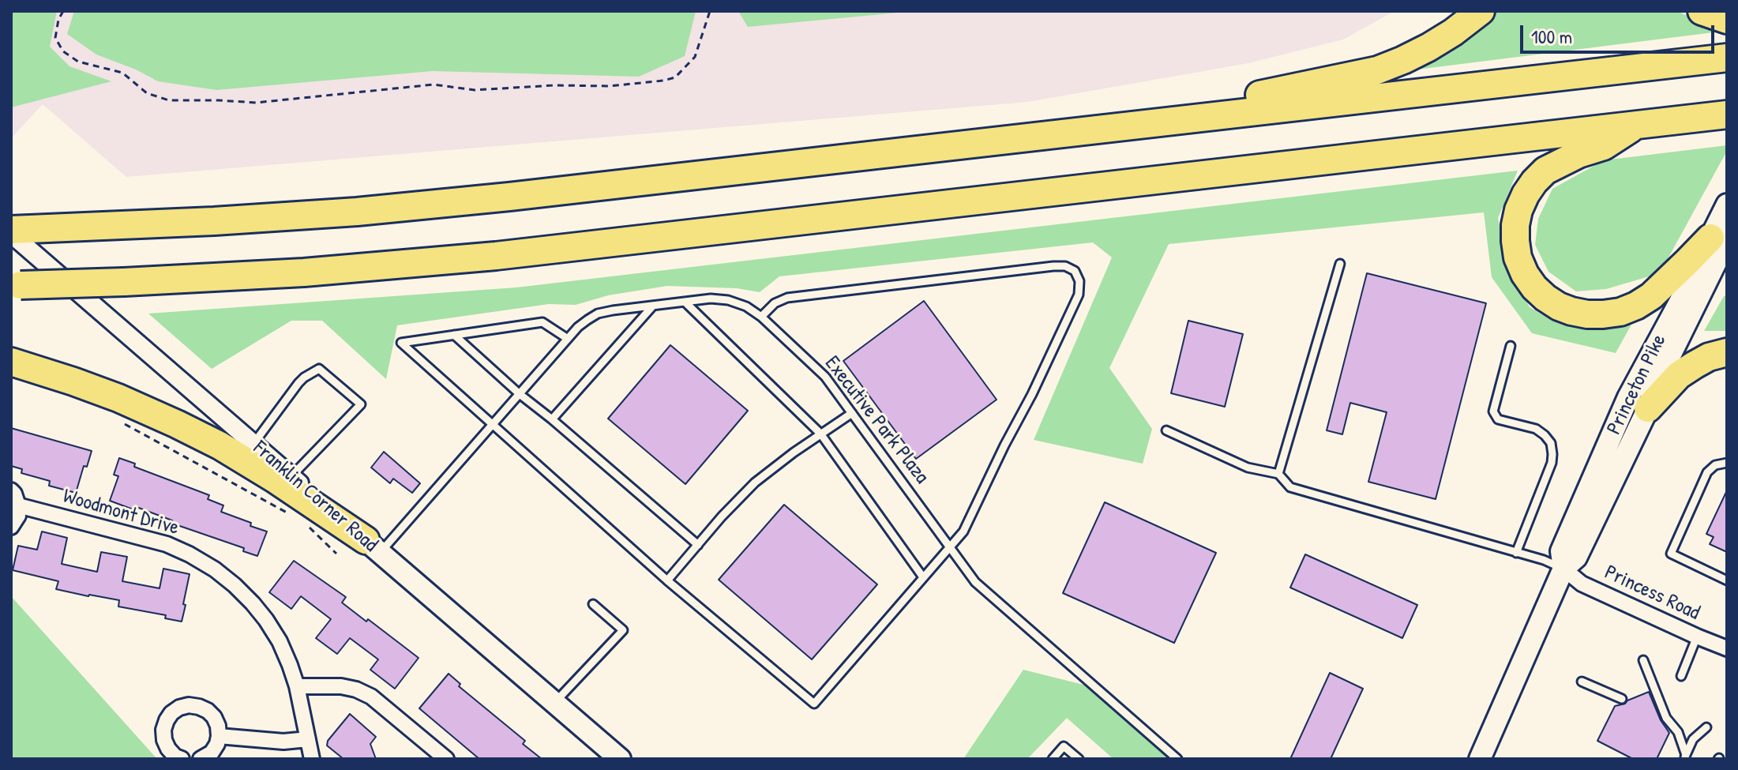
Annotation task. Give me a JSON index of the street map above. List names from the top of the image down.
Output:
{
  "streets": {
    "main road": ["Princeton Pike", "Franklin Corner Road"],
    "street": ["Woodmont Drive", "Princess Road"],
    "lane": ["Executive Park Plaza"]
  },
  "crossings": [
    ["Princeton Pike", "Princess Road"],
    ["Executive Park Plaza", "Franklin Corner Road"]
  ],
  "scale_bar": "100 m"
}
